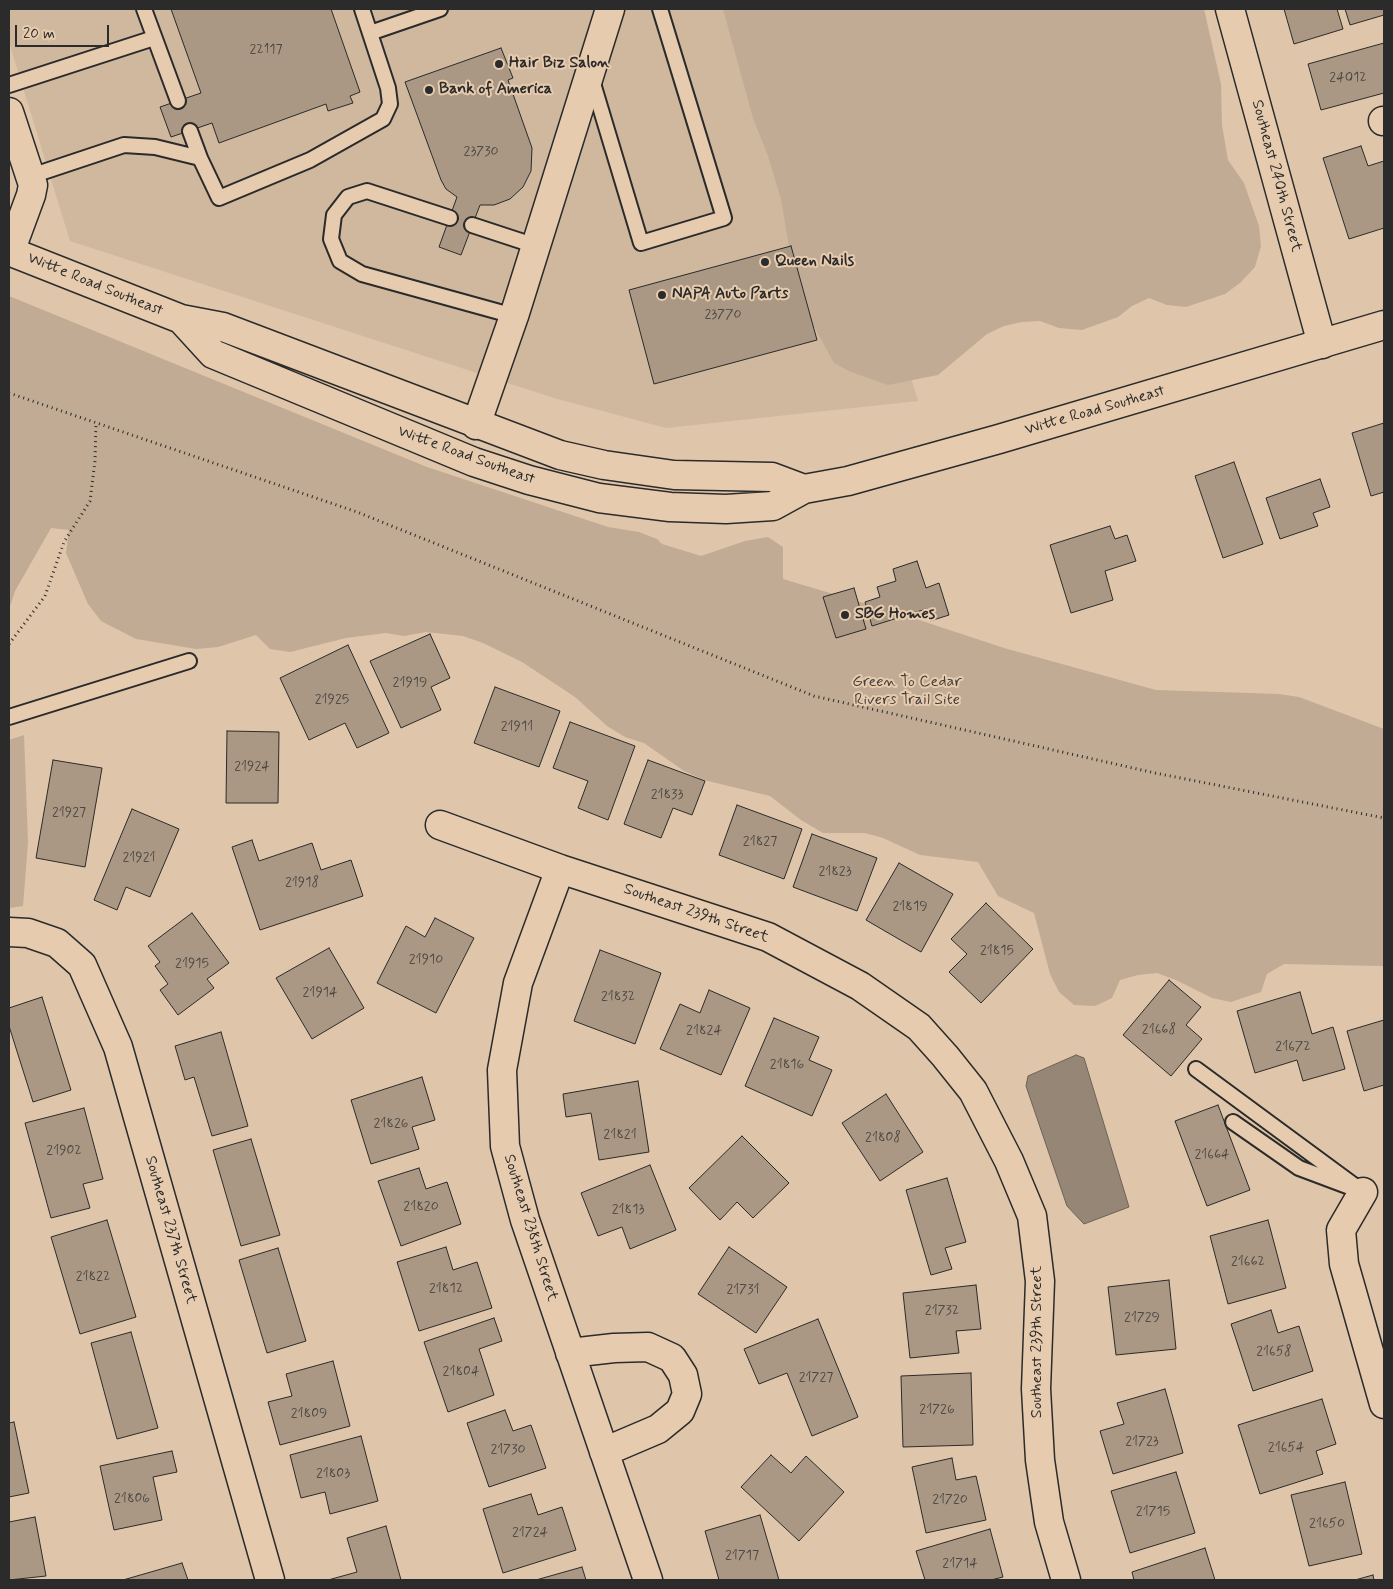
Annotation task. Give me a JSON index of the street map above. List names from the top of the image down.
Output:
{
  "streets": {
    "street": [
      "Southeast 240th Street",
      "Witte Road Southeast",
      "Southeast 239th Street",
      "Southeast 238th Street",
      "Southeast 237th Street"
    ]
  },
  "crossings": [
    ["Southeast 240th Street", "Witte Road Southeast"],
    ["Southeast 239th Street", "Southeast 238th Street"]
  ],
  "parks": ["Green To Cedar Rivers Trail Site"],
  "places": [
    "Hair Biz Salon",
    "Bank of America",
    "Queen Nails",
    "NAPA Auto Parts",
    "SBG Homes"
  ],
  "house_numbers": [
    "22117",
    "24012",
    "23730",
    "23770",
    "21919",
    "21925",
    "21911",
    "21924",
    "21833",
    "21927",
    "21827",
    "21921",
    "21823",
    "21918",
    "21819",
    "21815",
    "21910",
    "21915",
    "21914",
    "21832",
    "21668",
    "21824",
    "21672",
    "21816",
    "21826",
    "21821",
    "21808",
    "21902",
    "21664",
    "21820",
    "21813",
    "21662",
    "21822",
    "21812",
    "21731",
    "21732",
    "21729",
    "21658",
    "21804",
    "21727",
    "21726",
    "21809",
    "21723",
    "21654",
    "21730",
    "21803",
    "21806",
    "21720",
    "21715",
    "21650",
    "21724",
    "21717",
    "21714"
  ],
  "scale_bar": "20 m"
}
